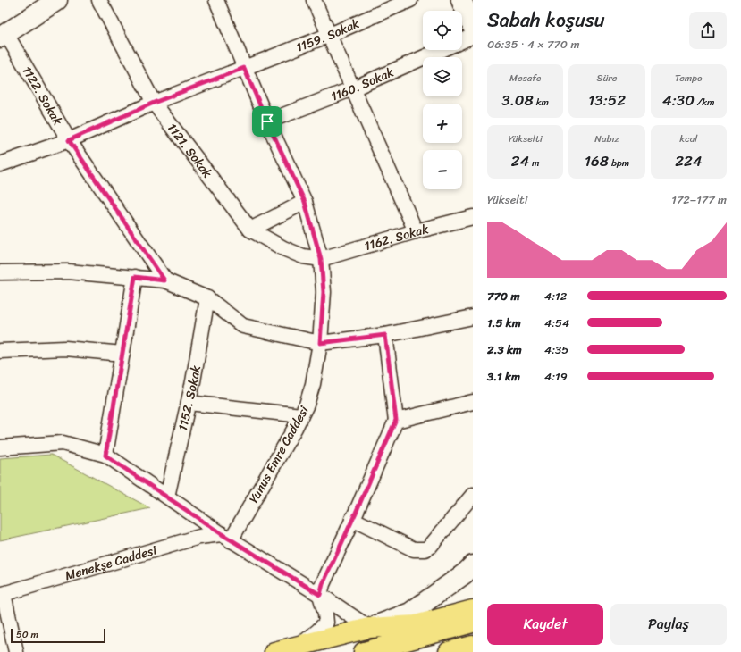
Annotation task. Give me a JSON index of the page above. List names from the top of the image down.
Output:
{
  "streets": {
    "street": [
      "1159. Sokak",
      "1160. Sokak",
      "1122. Sokak",
      "1121. Sokak",
      "1162. Sokak",
      "1152. Sokak",
      "Yunus Emre Caddesi",
      "Menekşe Caddesi"
    ]
  },
  "crossings": [
    ["1159. Sokak", "1122. Sokak"],
    ["1159. Sokak", "1121. Sokak"],
    ["1159. Sokak", "Yunus Emre Caddesi"],
    ["1160. Sokak", "Yunus Emre Caddesi"],
    ["1121. Sokak", "1162. Sokak"],
    ["1121. Sokak", "Yunus Emre Caddesi"],
    ["1162. Sokak", "Yunus Emre Caddesi"],
    ["Yunus Emre Caddesi", "Menekşe Caddesi"]
  ],
  "scale_bar": "50 m",
  "page": {
    "heading": ["Sabah koşusu", "06:35 · 4 × 770 m"],
    "map_buttons": ["+", "−"],
    "stats": [
      ["Mesafe", "3.08 km"],
      ["Süre", "13:52"],
      ["Tempo", "4:30 /km"],
      ["Yükselti", "24 m"],
      ["Nabız", "168 bpm"],
      ["kcal", "224"]
    ],
    "chart": ["Yükselti", "172–177 m"],
    "list": [
      {
        "name": "770 m",
        "note": "4:12"
      },
      {
        "name": "1.5 km",
        "note": "4:54"
      },
      {
        "name": "2.3 km",
        "note": "4:35"
      },
      {
        "name": "3.1 km",
        "note": "4:19"
      }
    ],
    "buttons": ["Kaydet", "Paylaş"],
    "scale": "50 m"
  }
}
